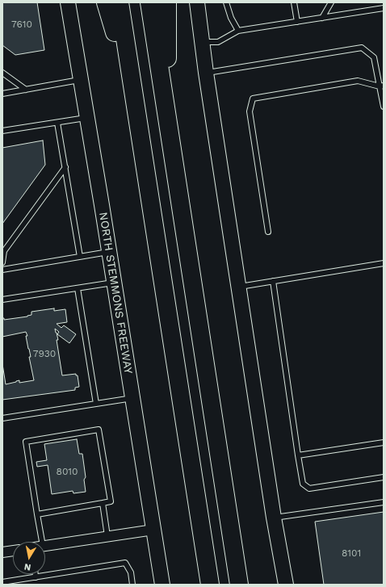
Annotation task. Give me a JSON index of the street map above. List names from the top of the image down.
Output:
{
  "streets": {
    "main road": ["NORTH STEMMONS FREEWAY"]
  },
  "house_numbers": [
    "7610",
    "7930",
    "8010",
    "8101"
  ],
  "north": "bottom"
}
